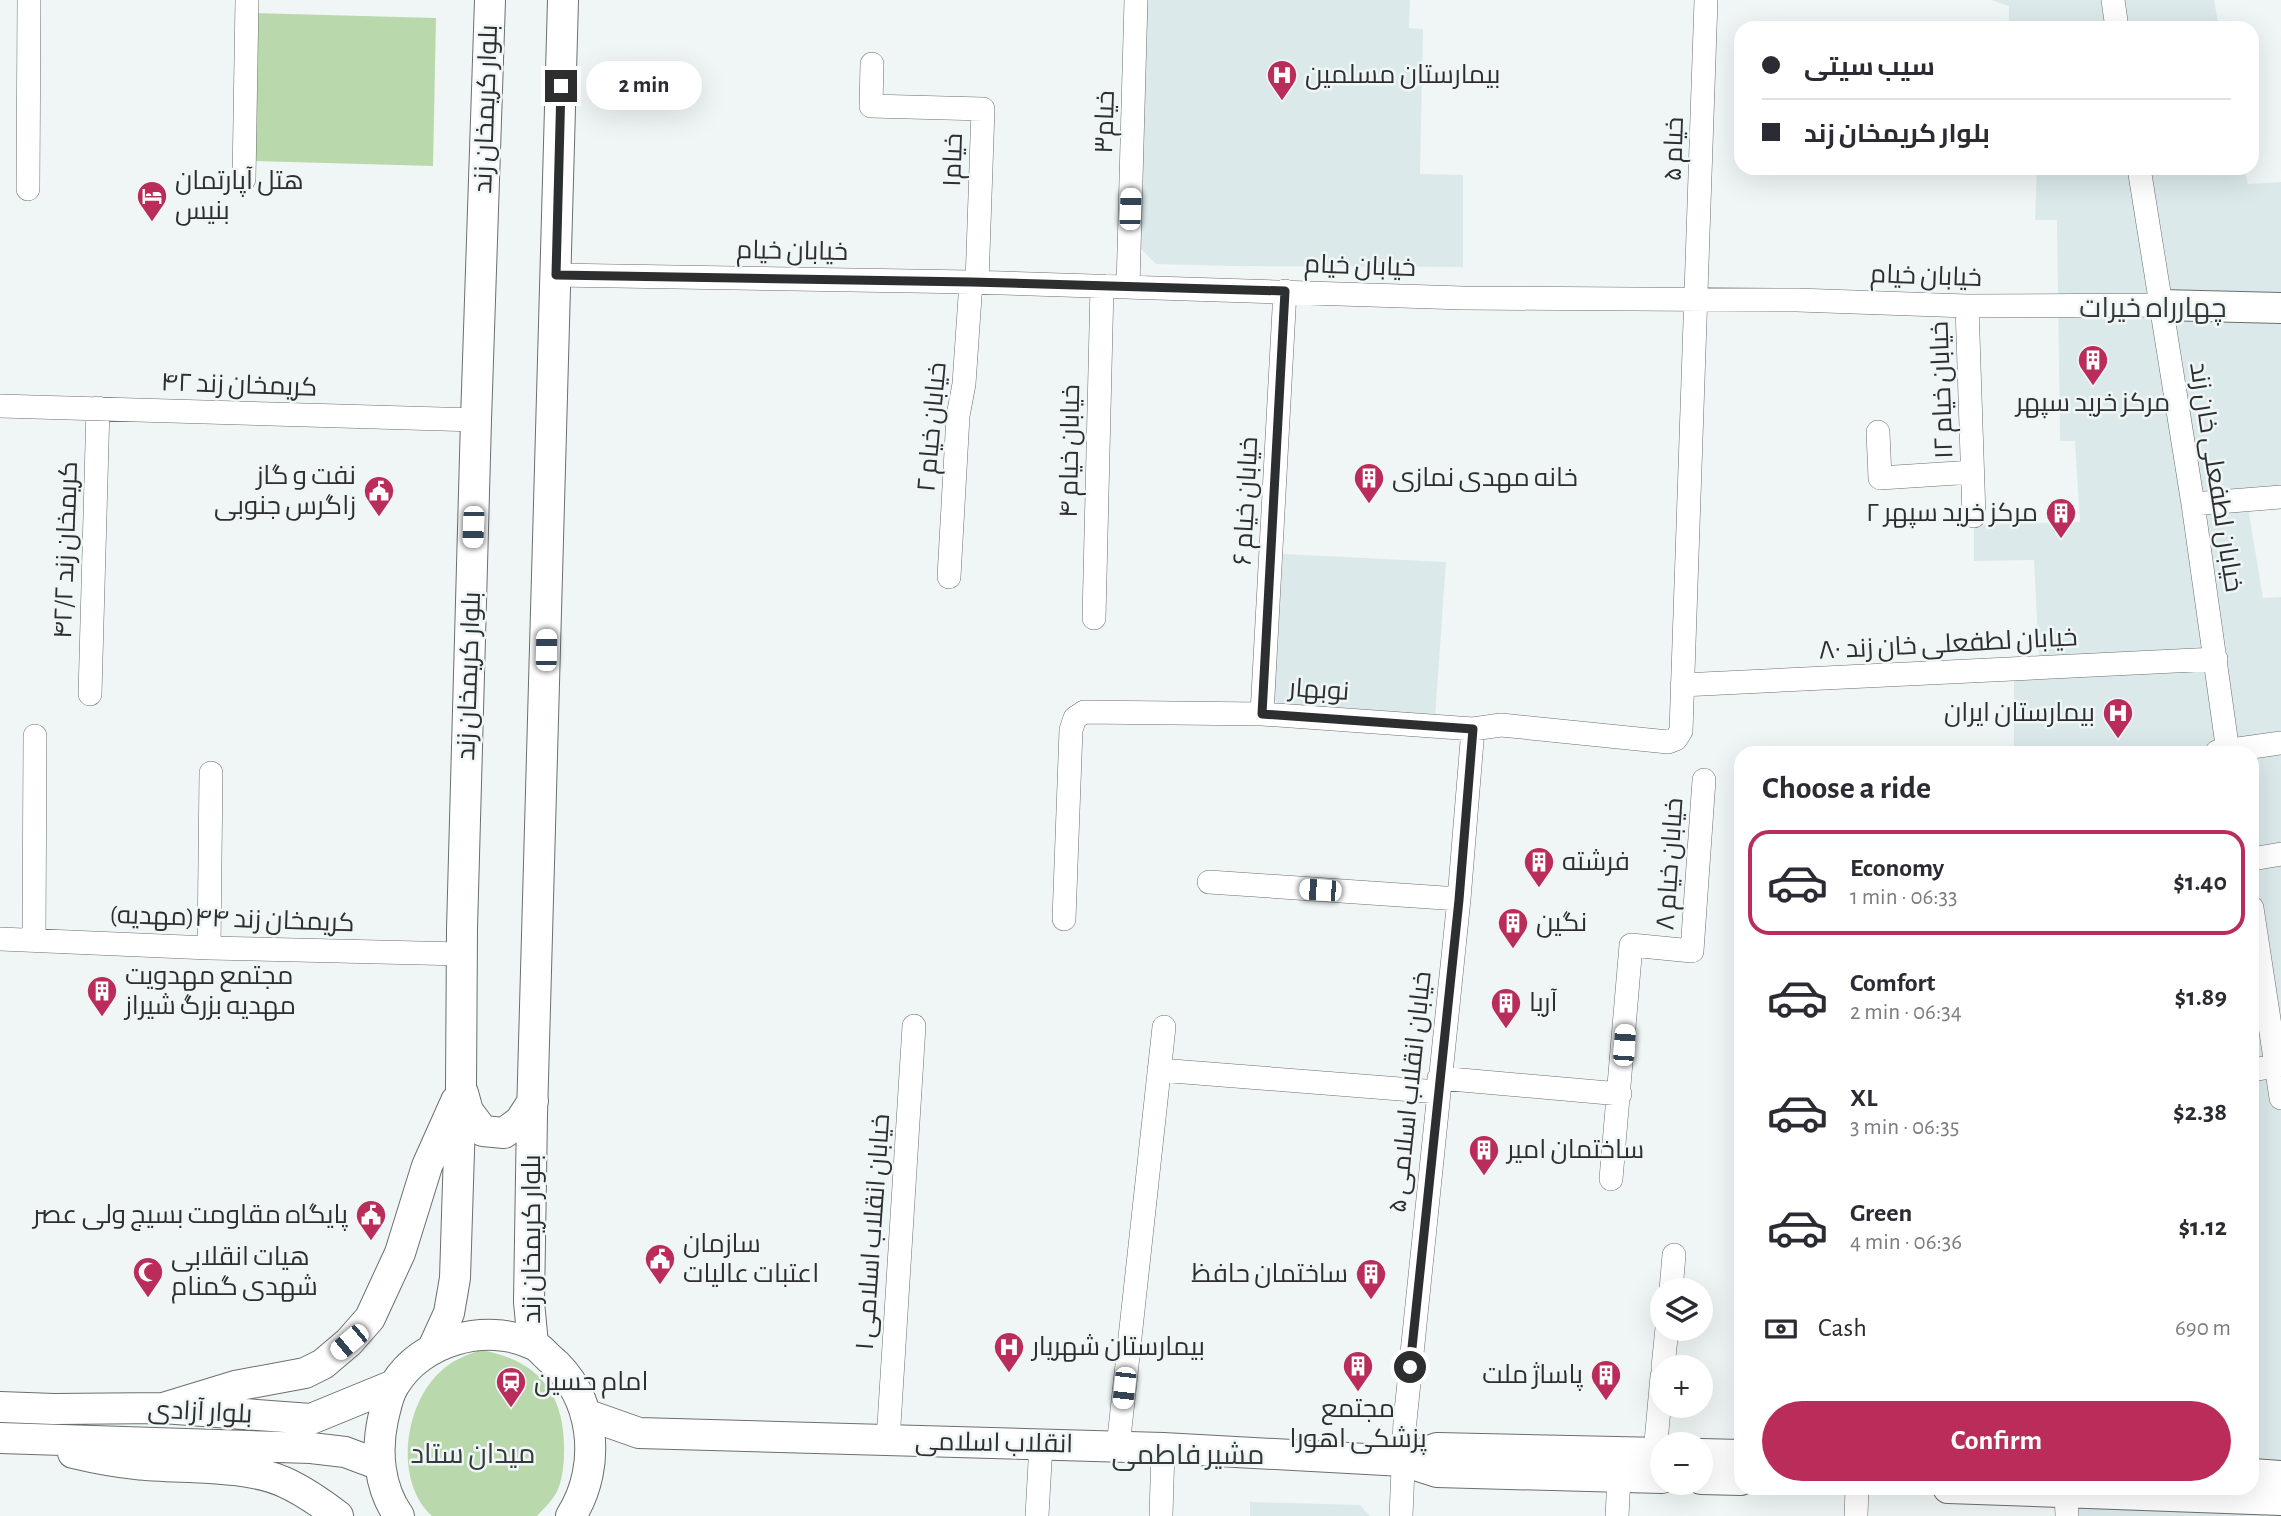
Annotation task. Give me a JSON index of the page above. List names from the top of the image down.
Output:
{
  "streets": {
    "main road": ["بلوار کریمخان زند", "بلوار آزادی", "انقلاب اسلامی"],
    "street": [
      "خیام۳",
      "۵ خیام",
      "۱خیام",
      "خیابان خیام",
      "کریمخان زند ۴۲",
      "خیابان خیام ۱۲",
      "خیابان خیام ۲",
      "خیابان خیام ۴",
      "خیابان لطفعلی خان زند",
      "خیابان خیام ۶",
      "کریمخان زند ۴۲/۲",
      "خیابان لطفعلی خان زند ۸۰",
      "نوبهار",
      "خیابان خیام ۸",
      "کریمخان زند ۴۴(مهدیه)",
      "خیابان انقلاب اسلامی ۵",
      "خیابان انقلاب اسلامی ۱"
    ]
  },
  "crossings": [
    ["بلوار کریمخان زند", "خیابان خیام"],
    ["بلوار کریمخان زند", "کریمخان زند ۴۲"],
    ["بلوار کریمخان زند", "کریمخان زند ۴۴(مهدیه)"],
    ["خیام۳", "خیابان خیام"],
    ["۵ خیام", "خیابان خیام"],
    ["۱خیام", "خیابان خیام"],
    ["۱خیام", "خیابان خیام ۲"],
    ["خیابان خیام", "خیابان خیام ۱۲"],
    ["خیابان خیام", "خیابان خیام ۲"],
    ["خیابان خیام", "خیابان خیام ۴"],
    ["خیابان خیام", "خیابان لطفعلی خان زند"],
    ["خیابان خیام", "خیابان خیام ۶"],
    ["کریمخان زند ۴۲", "کریمخان زند ۴۲/۲"],
    ["خیابان لطفعلی خان زند", "خیابان لطفعلی خان زند ۸۰"],
    ["خیابان خیام ۶", "نوبهار"],
    ["خیابان لطفعلی خان زند ۸۰", "نوبهار"],
    ["نوبهار", "خیابان انقلاب اسلامی ۵"],
    ["خیابان انقلاب اسلامی ۵", "انقلاب اسلامی"],
    ["خیابان انقلاب اسلامی ۱", "انقلاب اسلامی"]
  ],
  "districts": ["چهارراه خیرات", "میدان ستاد", "مشیر فاطمی"],
  "places": {
    "hospital": ["بیمارستان مسلمین", "بیمارستان ایران", "بیمارستان شهریار"],
    "hotel": ["هتل آپارتمان بنیس"],
    "building": [
      "مرکز خرید سپهر",
      "خانه مهدی نمازی",
      "مرکز خرید سپهر ۲",
      "فرشته",
      "نگین",
      "مجتمع مهدویت مهدیه بزرگ شیراز",
      "آریا",
      "ساختمان امیر",
      "ساختمان حافظ",
      "مجتمع پزشکی اهورا",
      "پاساژ ملت"
    ],
    "public building": ["نفت و گاز زاگرس جنوبی", "پایگاه مقاومت بسیج ولی عصر", "سازمان اعتبات عالیات"],
    "mosque": ["هیات انقلابی شهدی گمنام"],
    "station": ["امام حسین"]
  },
  "page": {
    "banner": ["سیب سیتی", "بلوار کریمخان زند"],
    "bubble": "2 min",
    "heading": "Choose a ride",
    "list": [
      {
        "name": "Economy",
        "note": "1 min · 06:33",
        "value": "$1.40"
      },
      {
        "name": "Comfort",
        "note": "2 min · 06:34",
        "value": "$1.89"
      },
      {
        "name": "XL",
        "note": "3 min · 06:35",
        "value": "$2.38"
      },
      {
        "name": "Green",
        "note": "4 min · 06:36",
        "value": "$1.12"
      }
    ],
    "map_buttons": ["+", "−"],
    "pay": ["Cash", "690 m"],
    "buttons": "Confirm"
  }
}
